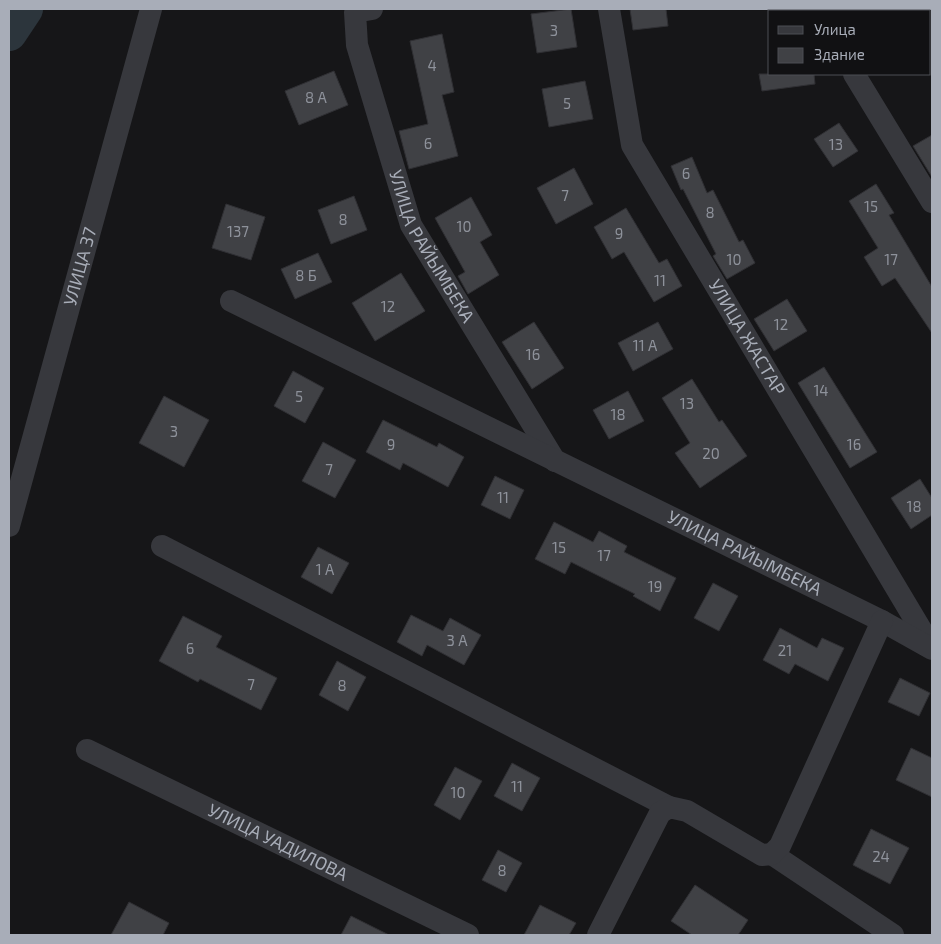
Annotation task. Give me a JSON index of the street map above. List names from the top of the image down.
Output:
{
  "streets": {
    "street": [
      "УЛИЦА РАЙЫМБЕКА",
      "УЛИЦА 37",
      "УЛИЦА ЖАСТАР",
      "УЛИЦА УАДИЛОВА"
    ]
  },
  "crossings": [
    ["УЛИЦА РАЙЫМБЕКА", "УЛИЦА ЖАСТАР"]
  ],
  "house_numbers": [
    "3",
    "4",
    "8 А",
    "5",
    "6",
    "13",
    "6",
    "7",
    "15",
    "8",
    "8",
    "10",
    "137",
    "9",
    "10",
    "17",
    "8 Б",
    "11",
    "12",
    "12",
    "11 А",
    "16",
    "14",
    "5",
    "13",
    "18",
    "3",
    "9",
    "16",
    "20",
    "7",
    "11",
    "18",
    "15",
    "17",
    "1 А",
    "19",
    "3 А",
    "6",
    "21",
    "7",
    "8",
    "11",
    "10",
    "24",
    "8"
  ],
  "legend": ["Улица", "Здание"]
}
